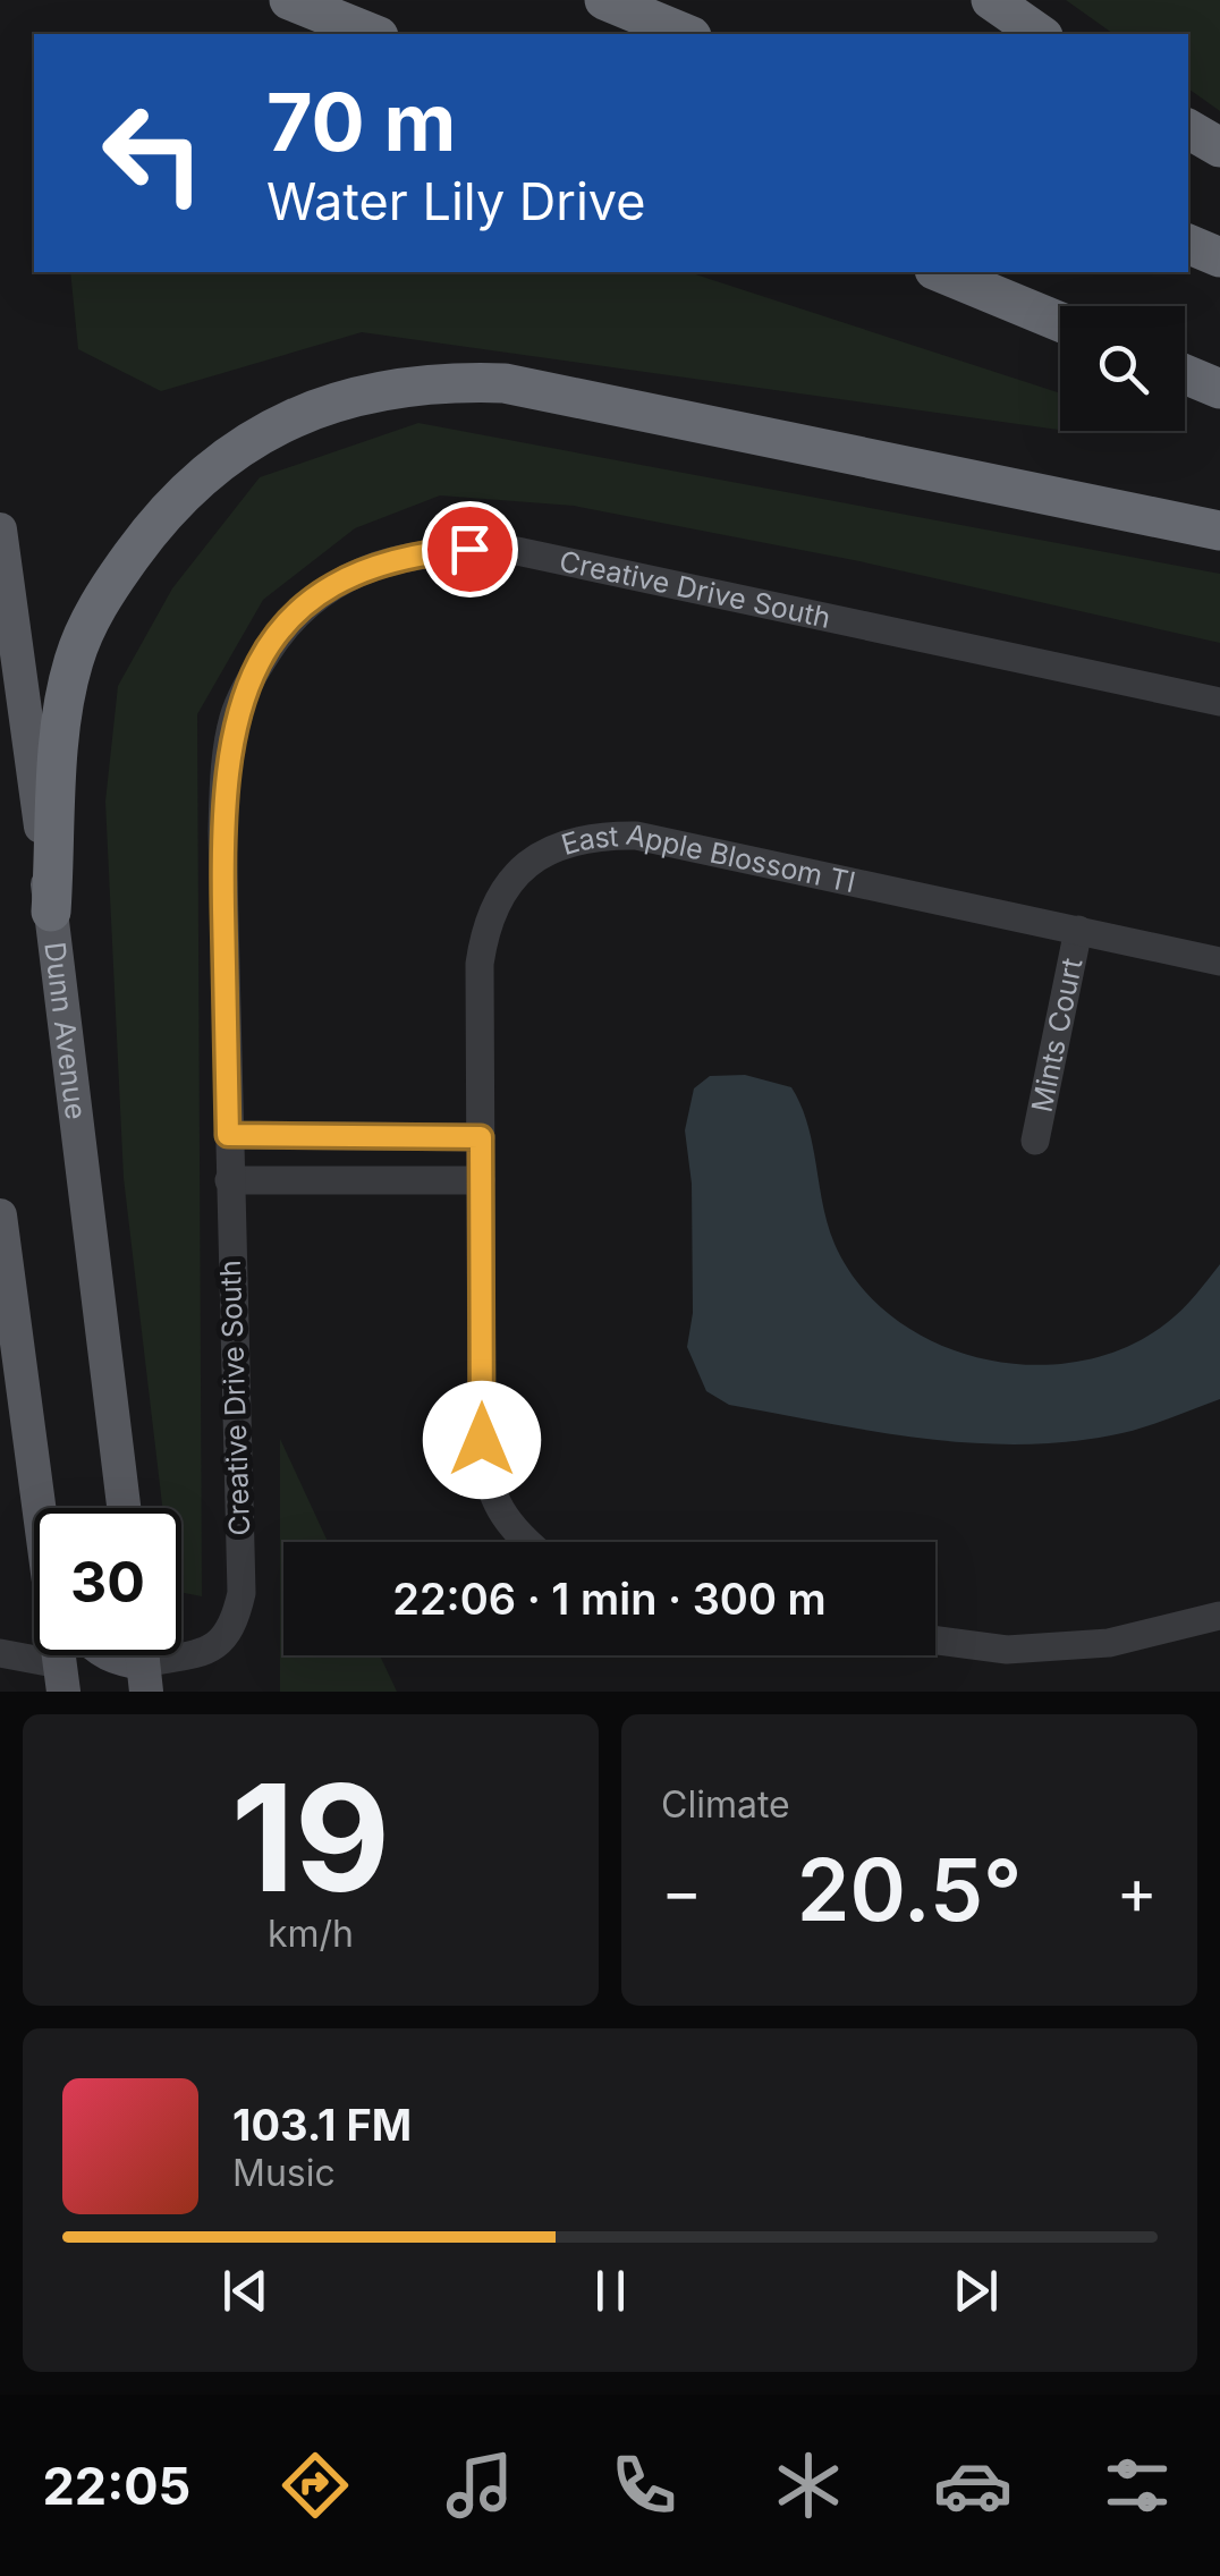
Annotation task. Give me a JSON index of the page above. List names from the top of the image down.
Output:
{
  "streets": {
    "main road": ["Dunn Avenue"],
    "street": ["Creative Drive South", "East Apple Blossom Tl", "Mints Court"]
  },
  "crossings": [
    ["East Apple Blossom Tl", "Mints Court"]
  ],
  "page": {
    "turn": ["70 m", "Water Lily Drive"],
    "limit": "30",
    "trip": "22:06 · 1 min · 300 m",
    "tile": [
      ["19", "km/h"],
      "Climate"
    ],
    "heat": ["−", "20.5°", "+"],
    "song": ["103.1 FM", "Music"],
    "tabs": "22:05"
  }
}
